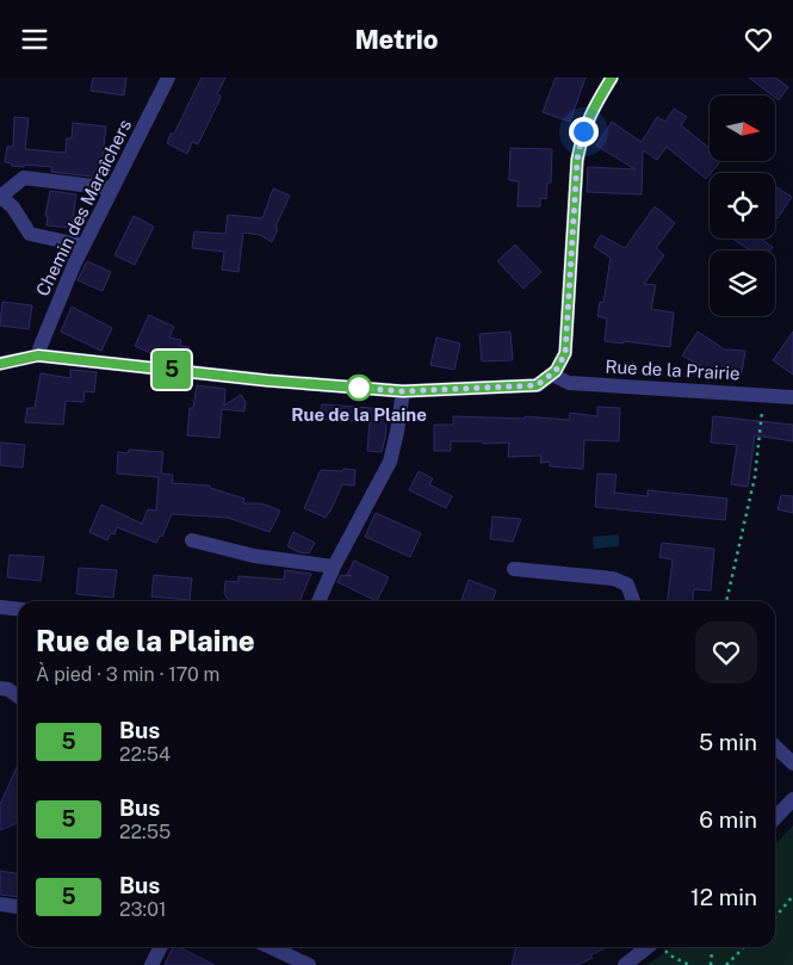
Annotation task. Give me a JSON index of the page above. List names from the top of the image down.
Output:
{
  "streets": {
    "street": ["Chemin des Maraîchers", "Rue de la Prairie"]
  },
  "places": ["Rue de la Plaine"],
  "lines": ["bus line 5"],
  "north": "right",
  "page": {
    "header": "Metrio",
    "on_map": "5",
    "heading": ["Rue de la Plaine", "À pied · 3 min · 170 m"],
    "list": [
      {
        "mark": "5",
        "name": "Bus",
        "note": "22:54",
        "value": "5 min"
      },
      {
        "mark": "5",
        "name": "Bus",
        "note": "22:55",
        "value": "6 min"
      },
      {
        "mark": "5",
        "name": "Bus",
        "note": "23:01",
        "value": "12 min"
      }
    ]
  }
}
